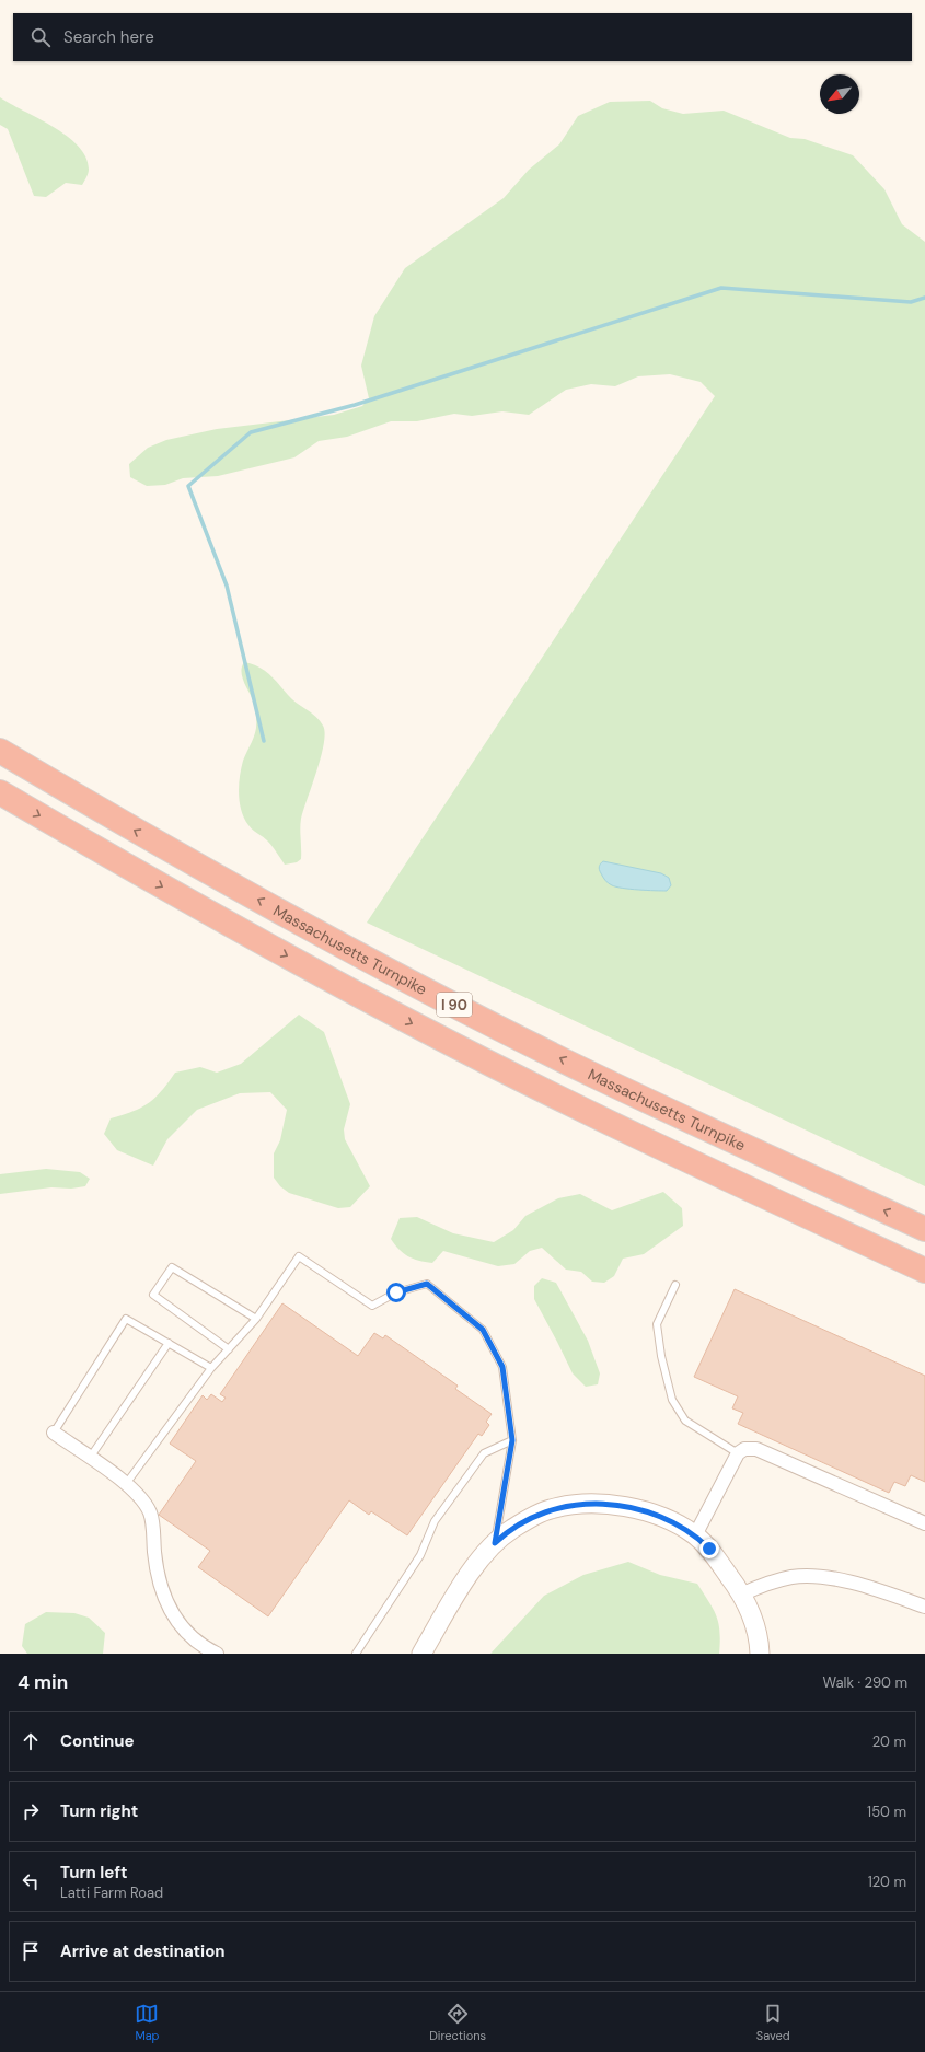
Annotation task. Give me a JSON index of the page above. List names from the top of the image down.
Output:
{
  "streets": {
    "highway": ["Massachusetts Turnpike", "I 90"]
  },
  "north": "bottom left",
  "page": {
    "search": "Search here",
    "heading": ["4 min", "Walk · 290 m"],
    "list": [
      ["Continue", "20 m"],
      ["Turn right", "150 m"],
      ["Turn left", "Latti Farm Road", "120 m"],
      "Arrive at destination"
    ],
    "nav": ["Map", "Directions", "Saved"]
  }
}
